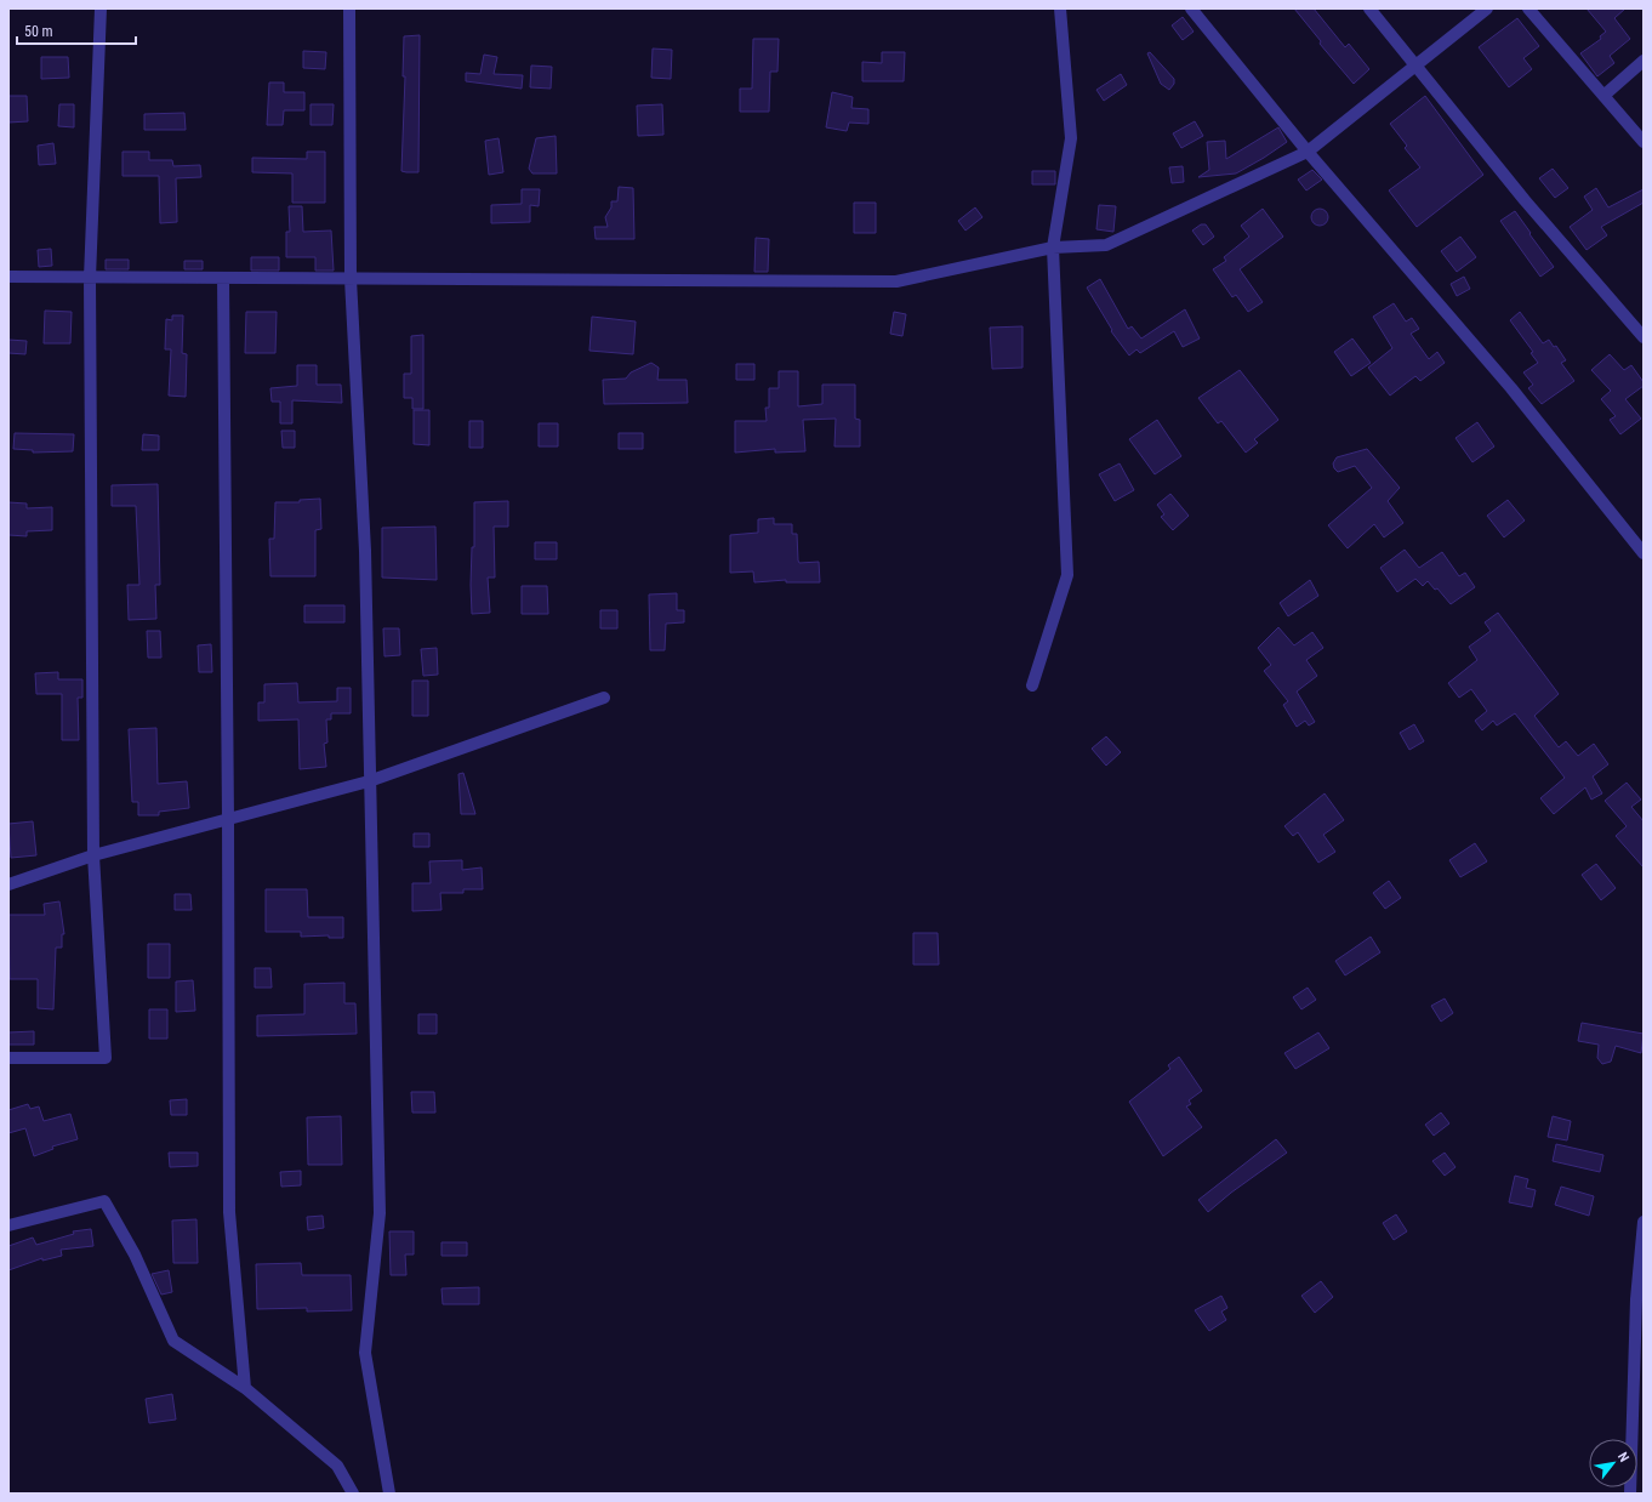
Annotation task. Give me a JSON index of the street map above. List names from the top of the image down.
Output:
{
  "scale_bar": "50 m",
  "north": "top right"
}
